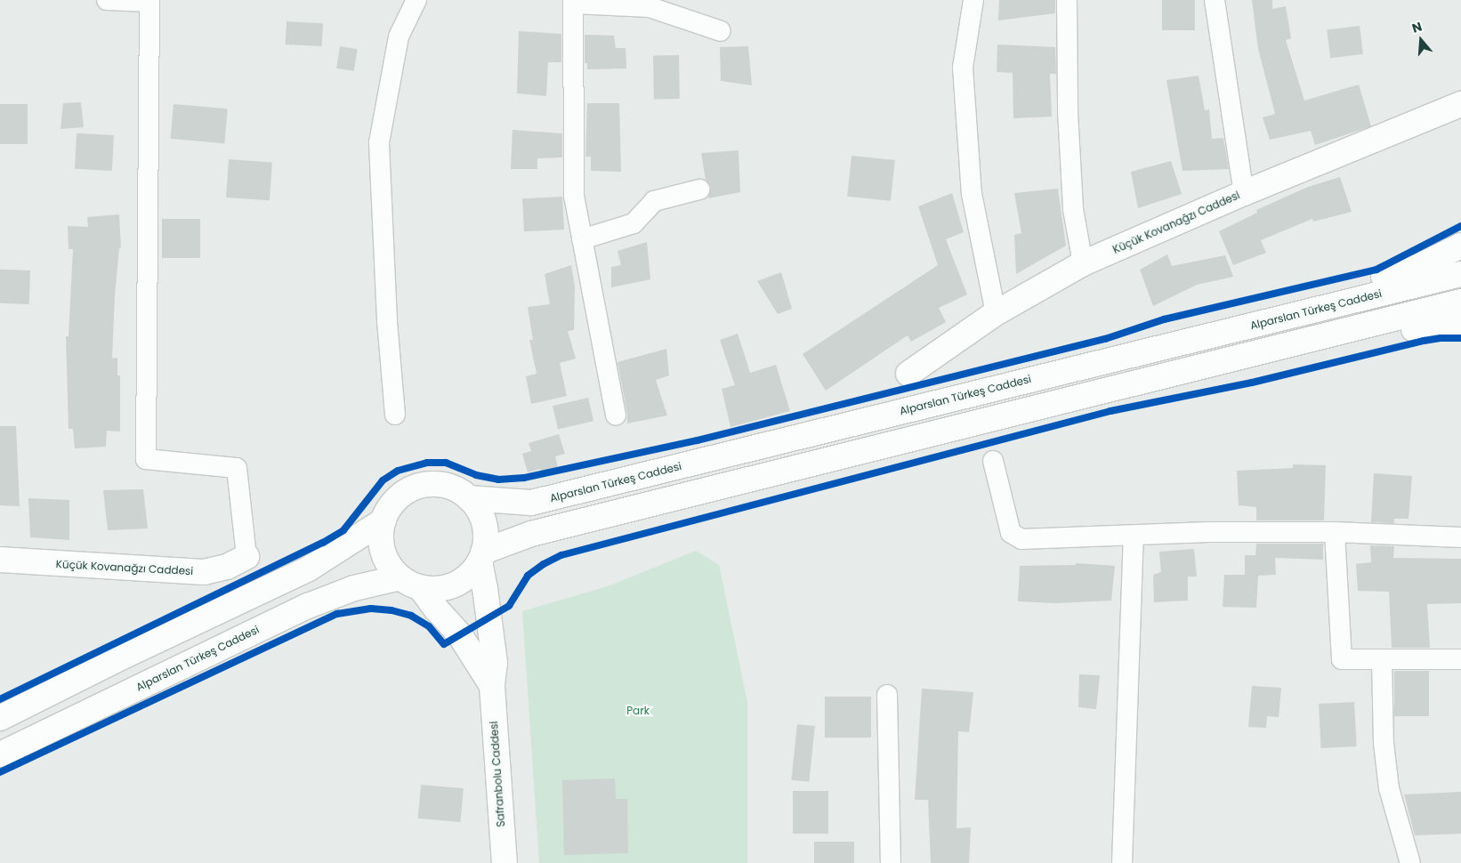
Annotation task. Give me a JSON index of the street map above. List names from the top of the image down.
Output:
{
  "streets": {
    "main road": ["Küçük Kovanağzı Caddesi", "Alparslan Türkeş Caddesi", "Safranbolu Caddesi"]
  },
  "crossings": [
    ["Alparslan Türkeş Caddesi", "Safranbolu Caddesi"]
  ],
  "parks": ["Park"],
  "north": "top"
}
